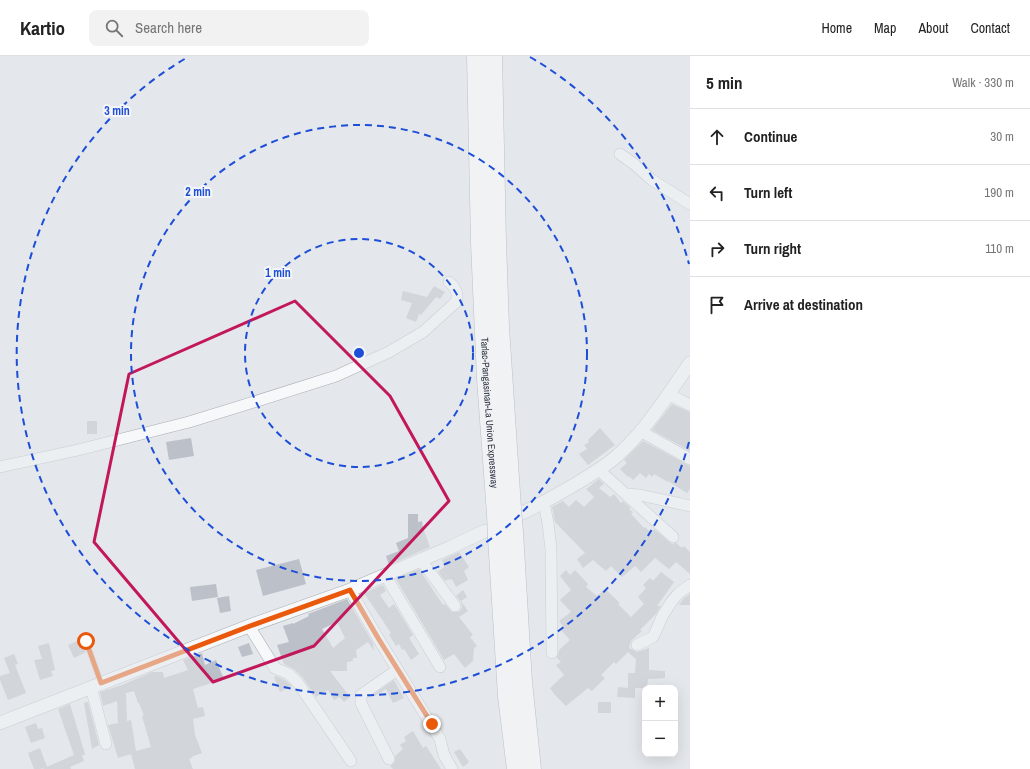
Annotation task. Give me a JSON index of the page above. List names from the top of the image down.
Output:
{
  "streets": {
    "highway": ["Tarlac-Pangasinan-La Union Expressway"]
  },
  "page": {
    "header": "Kartio",
    "search": "Search here",
    "nav": [
      "Home",
      "Map",
      "About",
      "Contact"
    ],
    "heading": ["5 min", "Walk · 330 m"],
    "list": [
      ["Continue", "30 m"],
      ["Turn left", "190 m"],
      ["Turn right", "110 m"],
      "Arrive at destination"
    ],
    "map_buttons": ["+", "−"]
  },
  "rings": ["3 min", "2 min", "1 min"]
}
